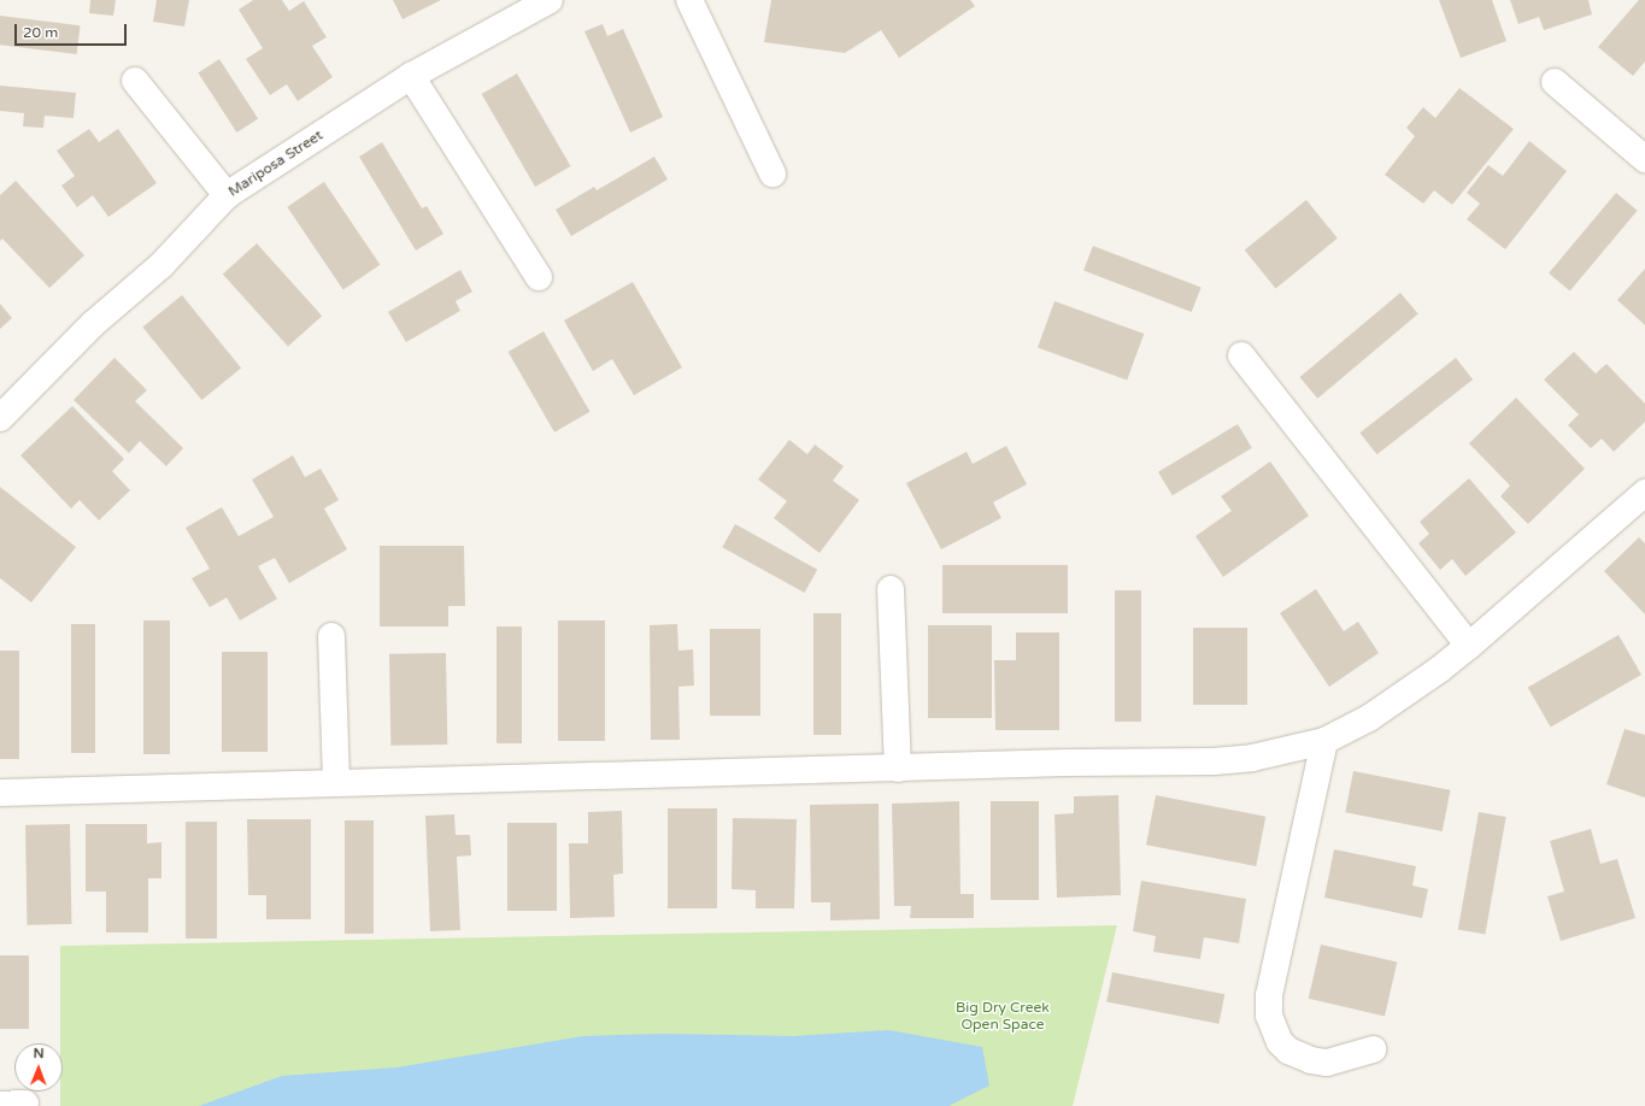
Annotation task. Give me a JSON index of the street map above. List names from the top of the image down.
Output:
{
  "streets": {
    "street": ["Mariposa Street"]
  },
  "parks": ["Big Dry Creek Open Space"],
  "scale_bar": "20 m",
  "north": "top"
}
